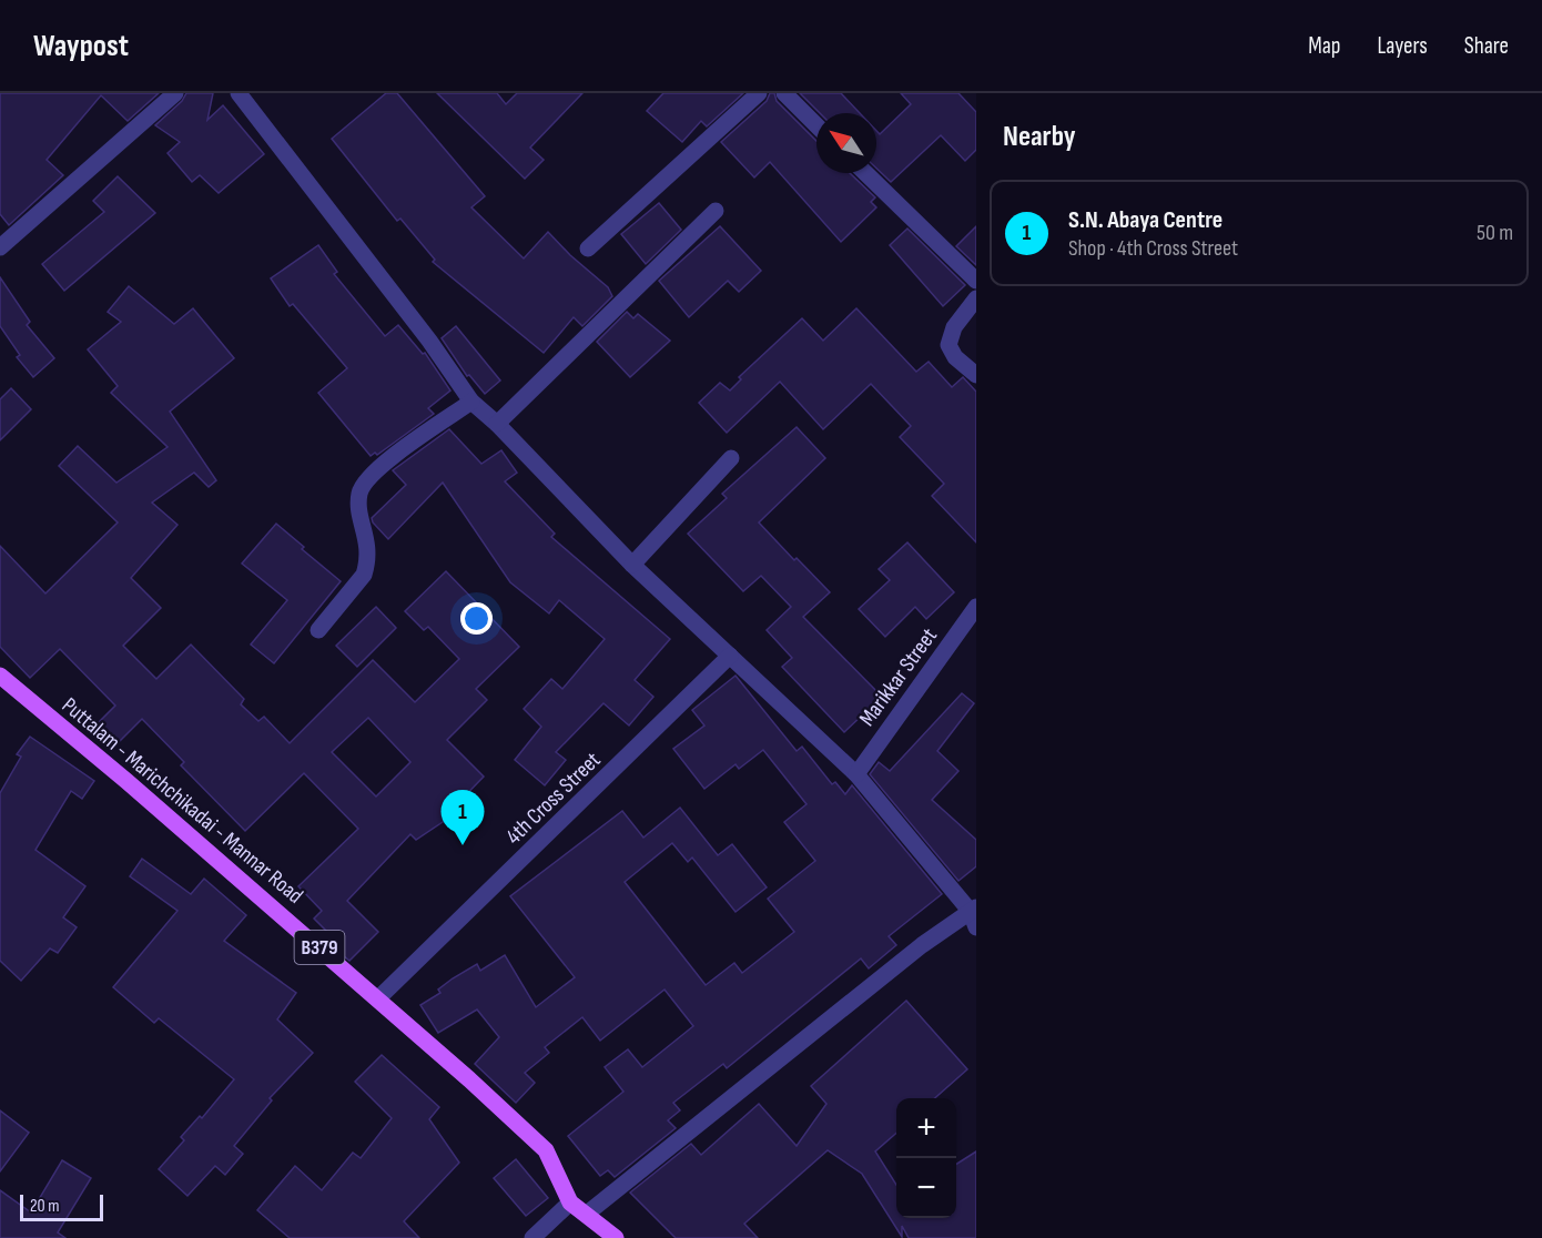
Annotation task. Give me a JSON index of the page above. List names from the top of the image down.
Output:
{
  "streets": {
    "main road": ["Puttalam - Marichchikadai - Mannar Road", "B379"],
    "street": ["Marikkar Street", "4th Cross Street"]
  },
  "crossings": [
    ["4th Cross Street", "Puttalam - Marichchikadai - Mannar Road"]
  ],
  "scale_bar": "20 m",
  "north": "top left",
  "page": {
    "header": "Waypost",
    "nav": ["Map", "Layers", "Share"],
    "heading": "Nearby",
    "list": [
      {
        "mark": "1",
        "name": "S.N. Abaya Centre",
        "note": "Shop · 4th Cross Street",
        "value": "50 m"
      }
    ],
    "pins": "1",
    "map_buttons": ["+", "−"],
    "scale": "20 m"
  }
}
